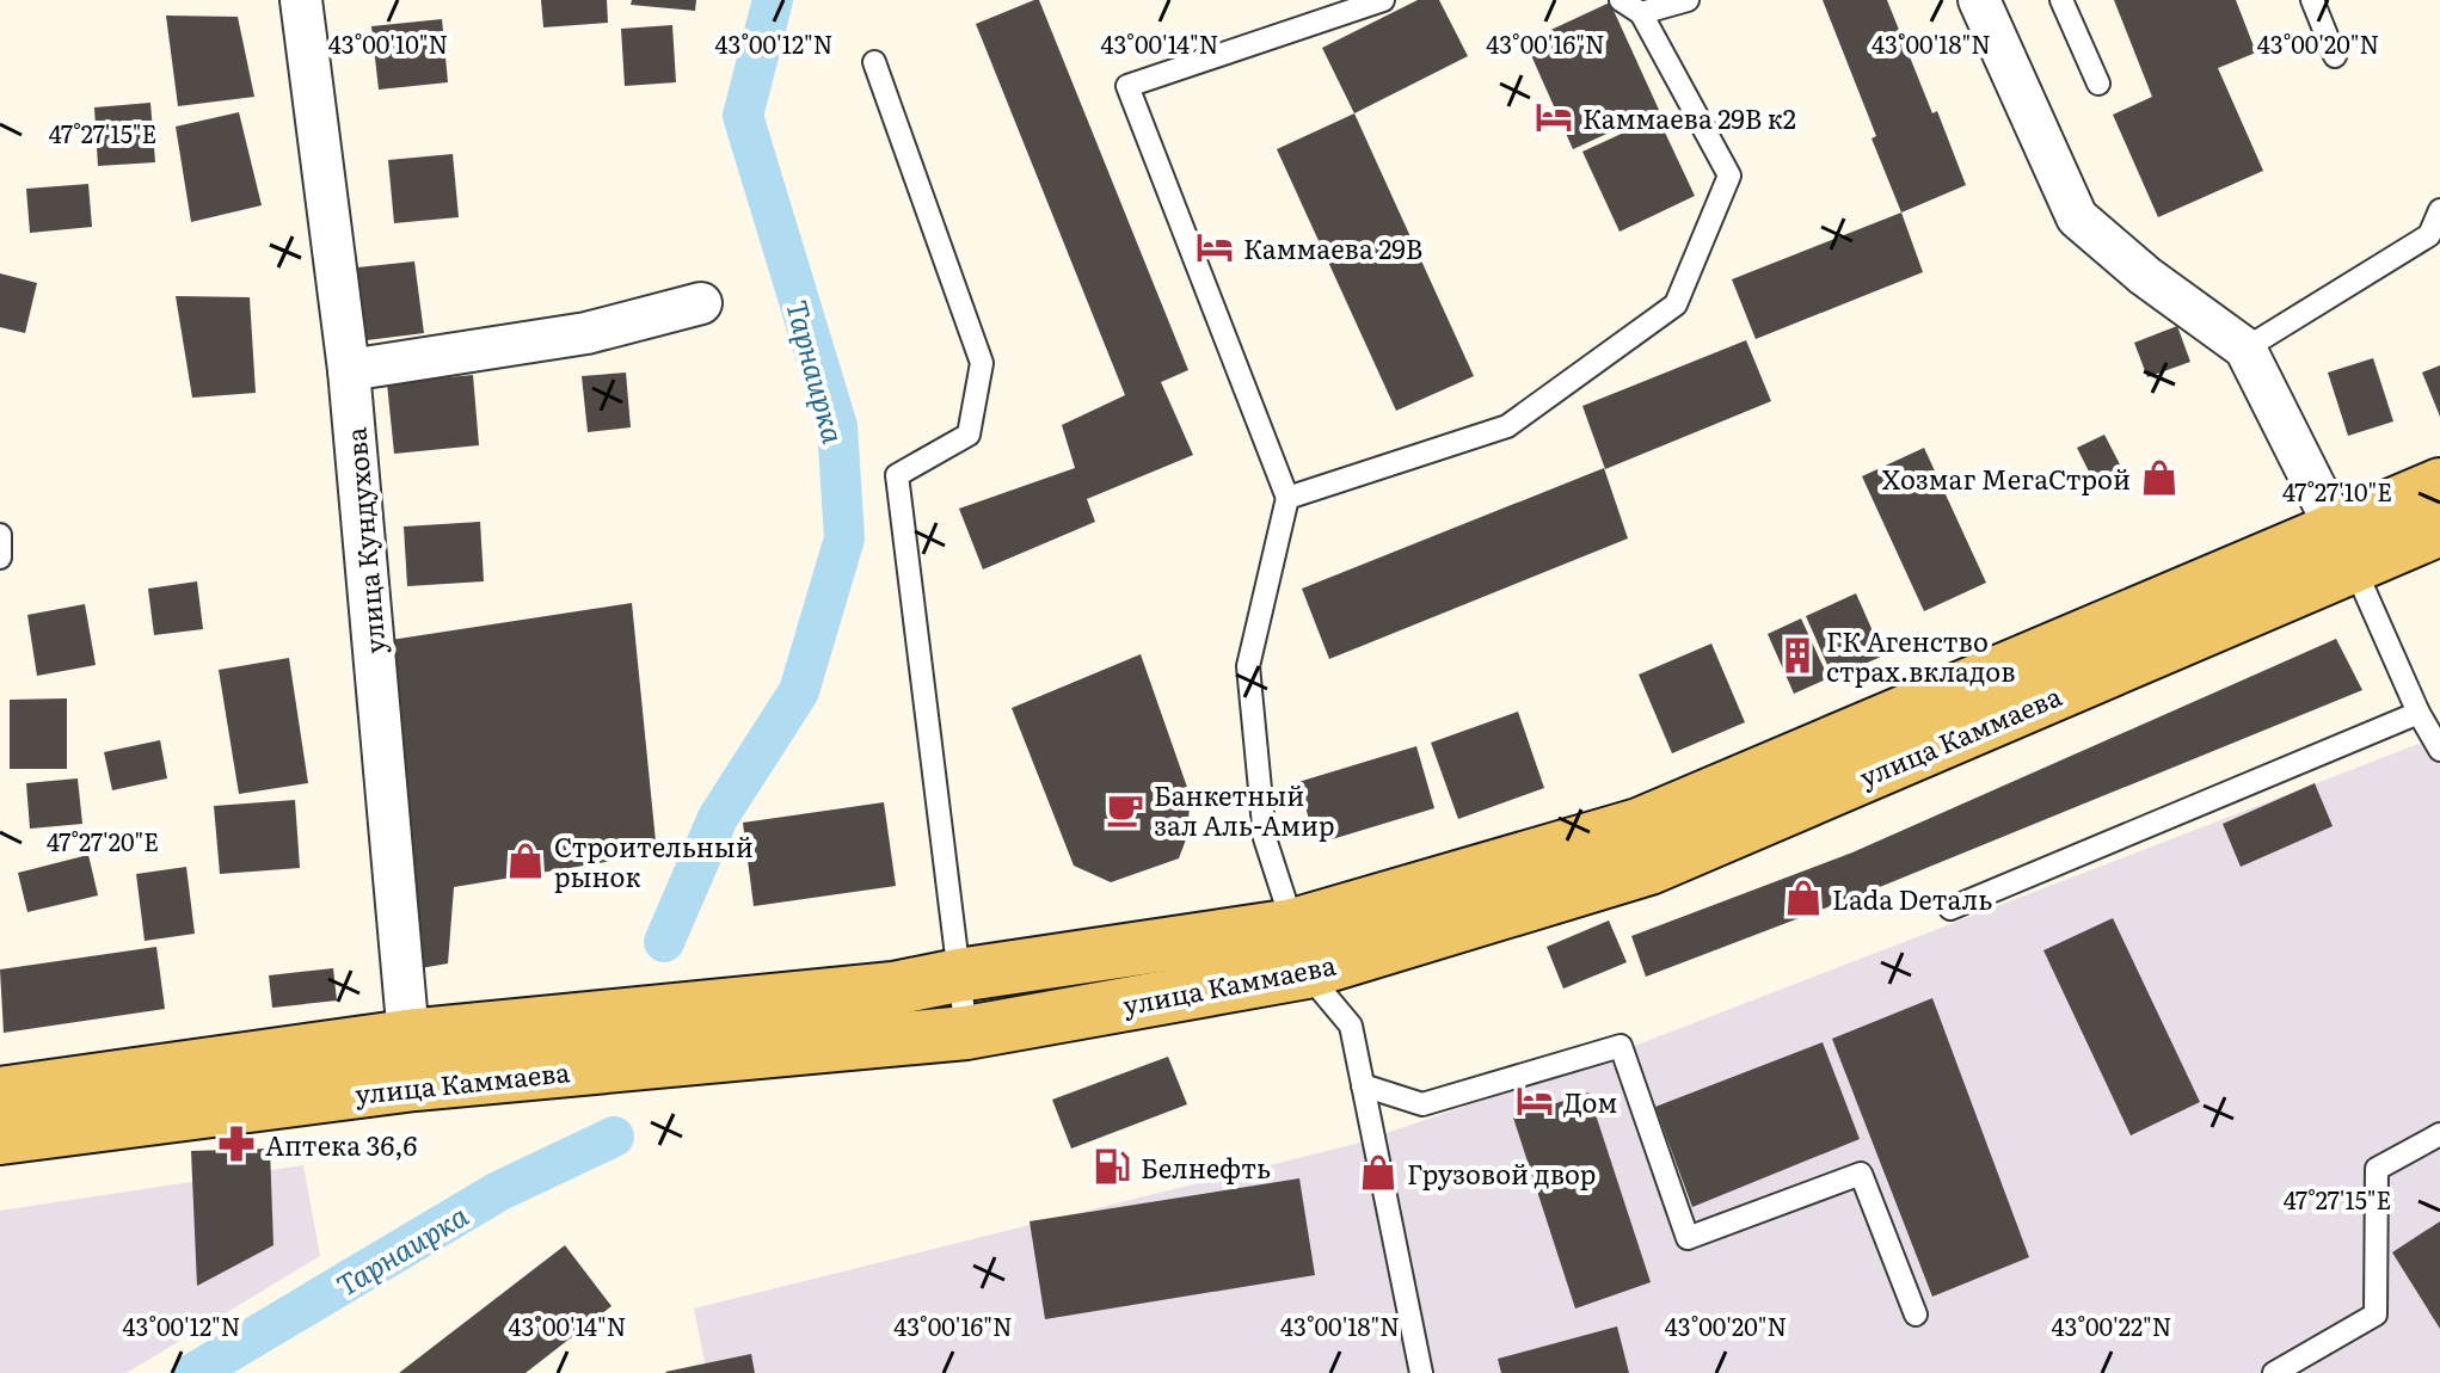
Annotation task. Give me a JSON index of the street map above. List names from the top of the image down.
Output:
{
  "streets": {
    "main road": ["улица Каммаева"],
    "street": ["улица Кундухова"]
  },
  "crossings": [
    ["улица Кундухова", "улица Каммаева"]
  ],
  "water": ["Тарнаирка"],
  "places": {
    "hotel": ["Каммаева 29В к2", "Каммаева 29В", "Дом"],
    "shop": [
      "Хозмаг МегаСтрой",
      "Строительный рынок",
      "Lada Dеталь",
      "Грузовой двор"
    ],
    "building": ["ГК Агенство страх.вкладов"],
    "cafe": ["Банкетный зал Аль-Амир"],
    "pharmacy": ["Аптека 36,6"],
    "fuel station": ["Белнефть"]
  },
  "coordinates": [
    "43°00'10\"N",
    "43°00'12\"N",
    "43°00'14\"N",
    "43°00'16\"N",
    "43°00'18\"N",
    "43°00'20\"N",
    "47°27'15\"E",
    "47°27'10\"E",
    "47°27'20\"E",
    "43°00'22\"N"
  ]
}
